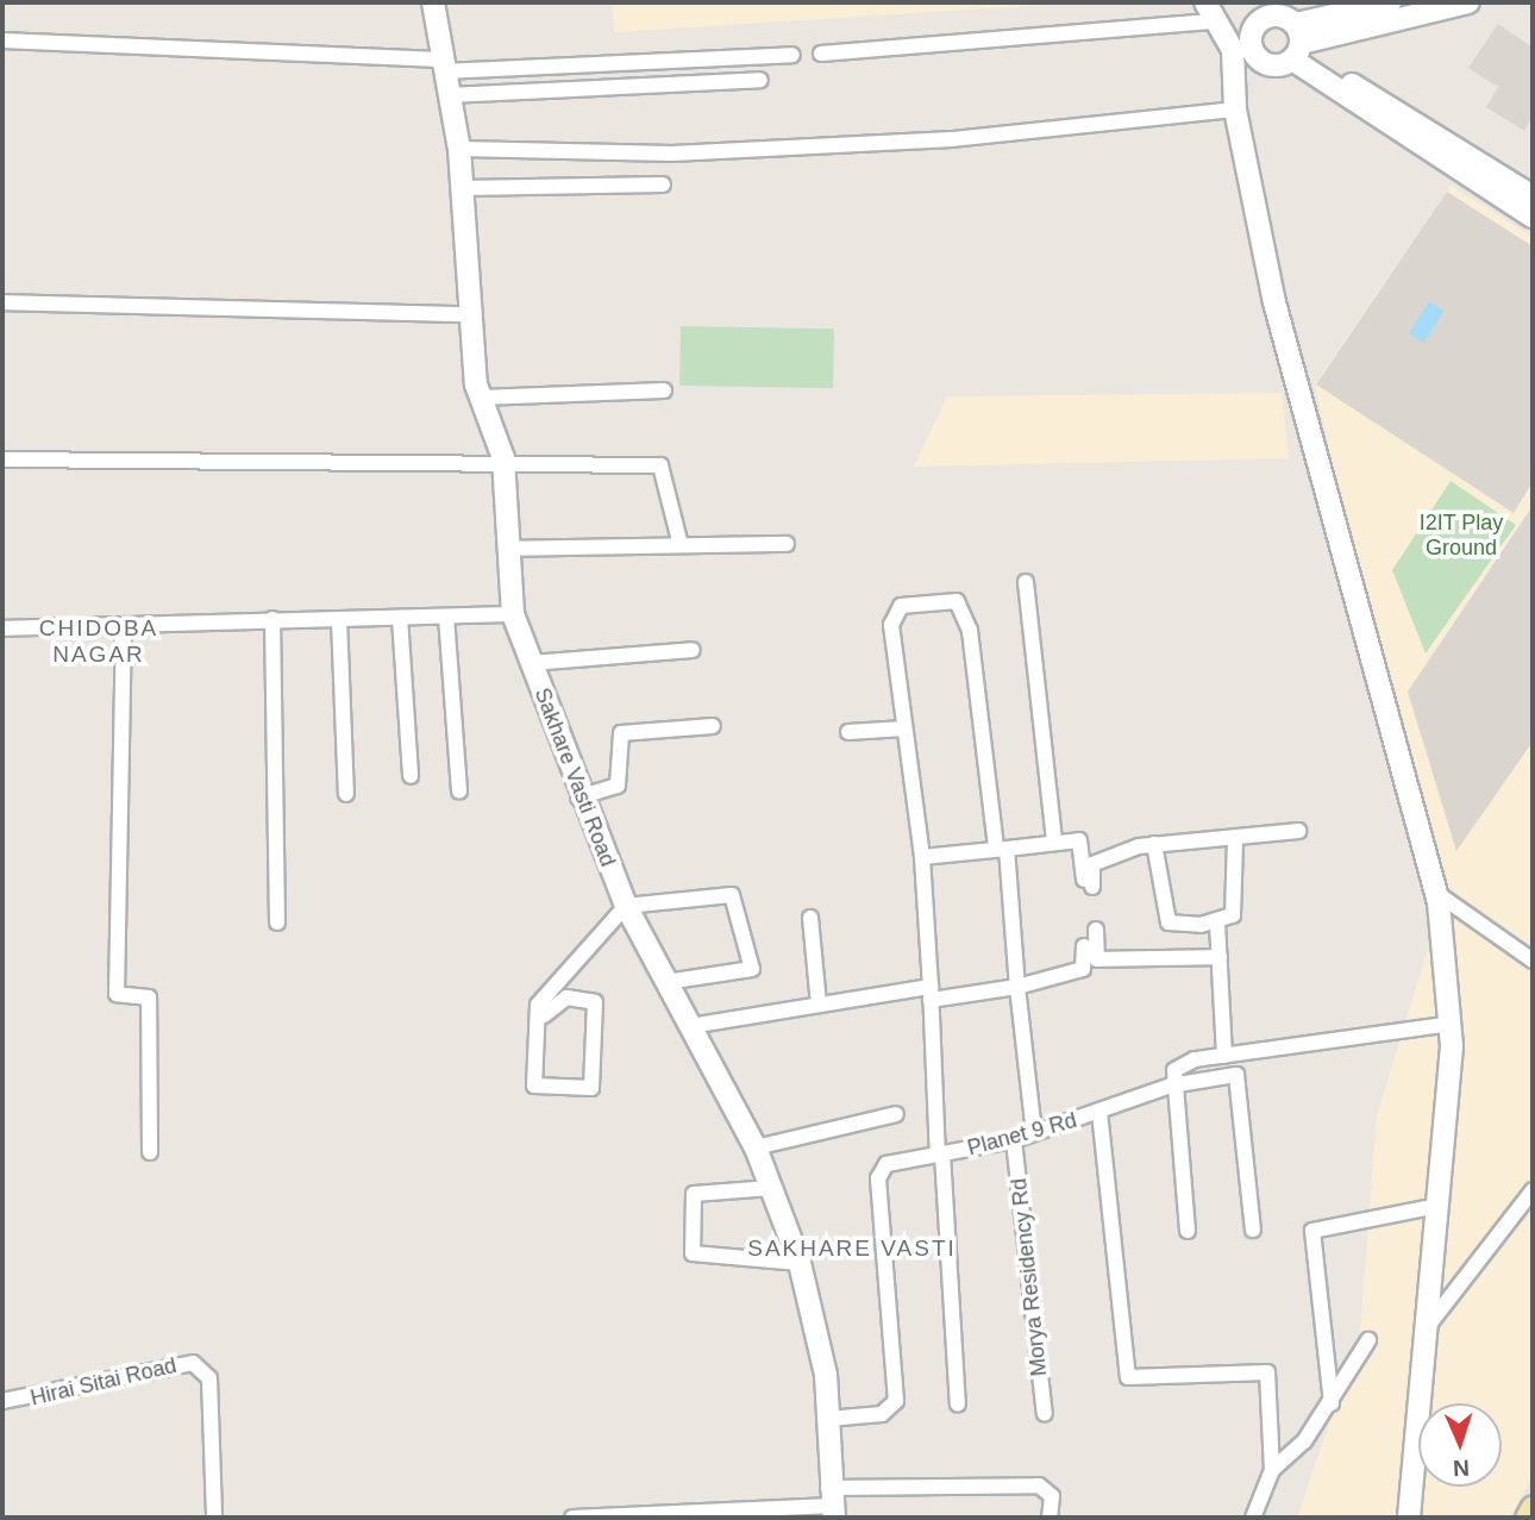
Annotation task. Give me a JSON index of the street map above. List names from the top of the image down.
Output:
{
  "streets": {
    "street": [
      "Sakhare Vasti Road",
      "Planet 9 Rd",
      "Morya Residency Rd",
      "Hirai Sitai Road"
    ]
  },
  "crossings": [
    ["Sakhare Vasti Road", "Planet 9 Rd"],
    ["Planet 9 Rd", "Morya Residency Rd"]
  ],
  "districts": ["CHIDOBA NAGAR", "SAKHARE VASTI"],
  "parks": ["I2IT Play Ground"],
  "north": "bottom"
}
